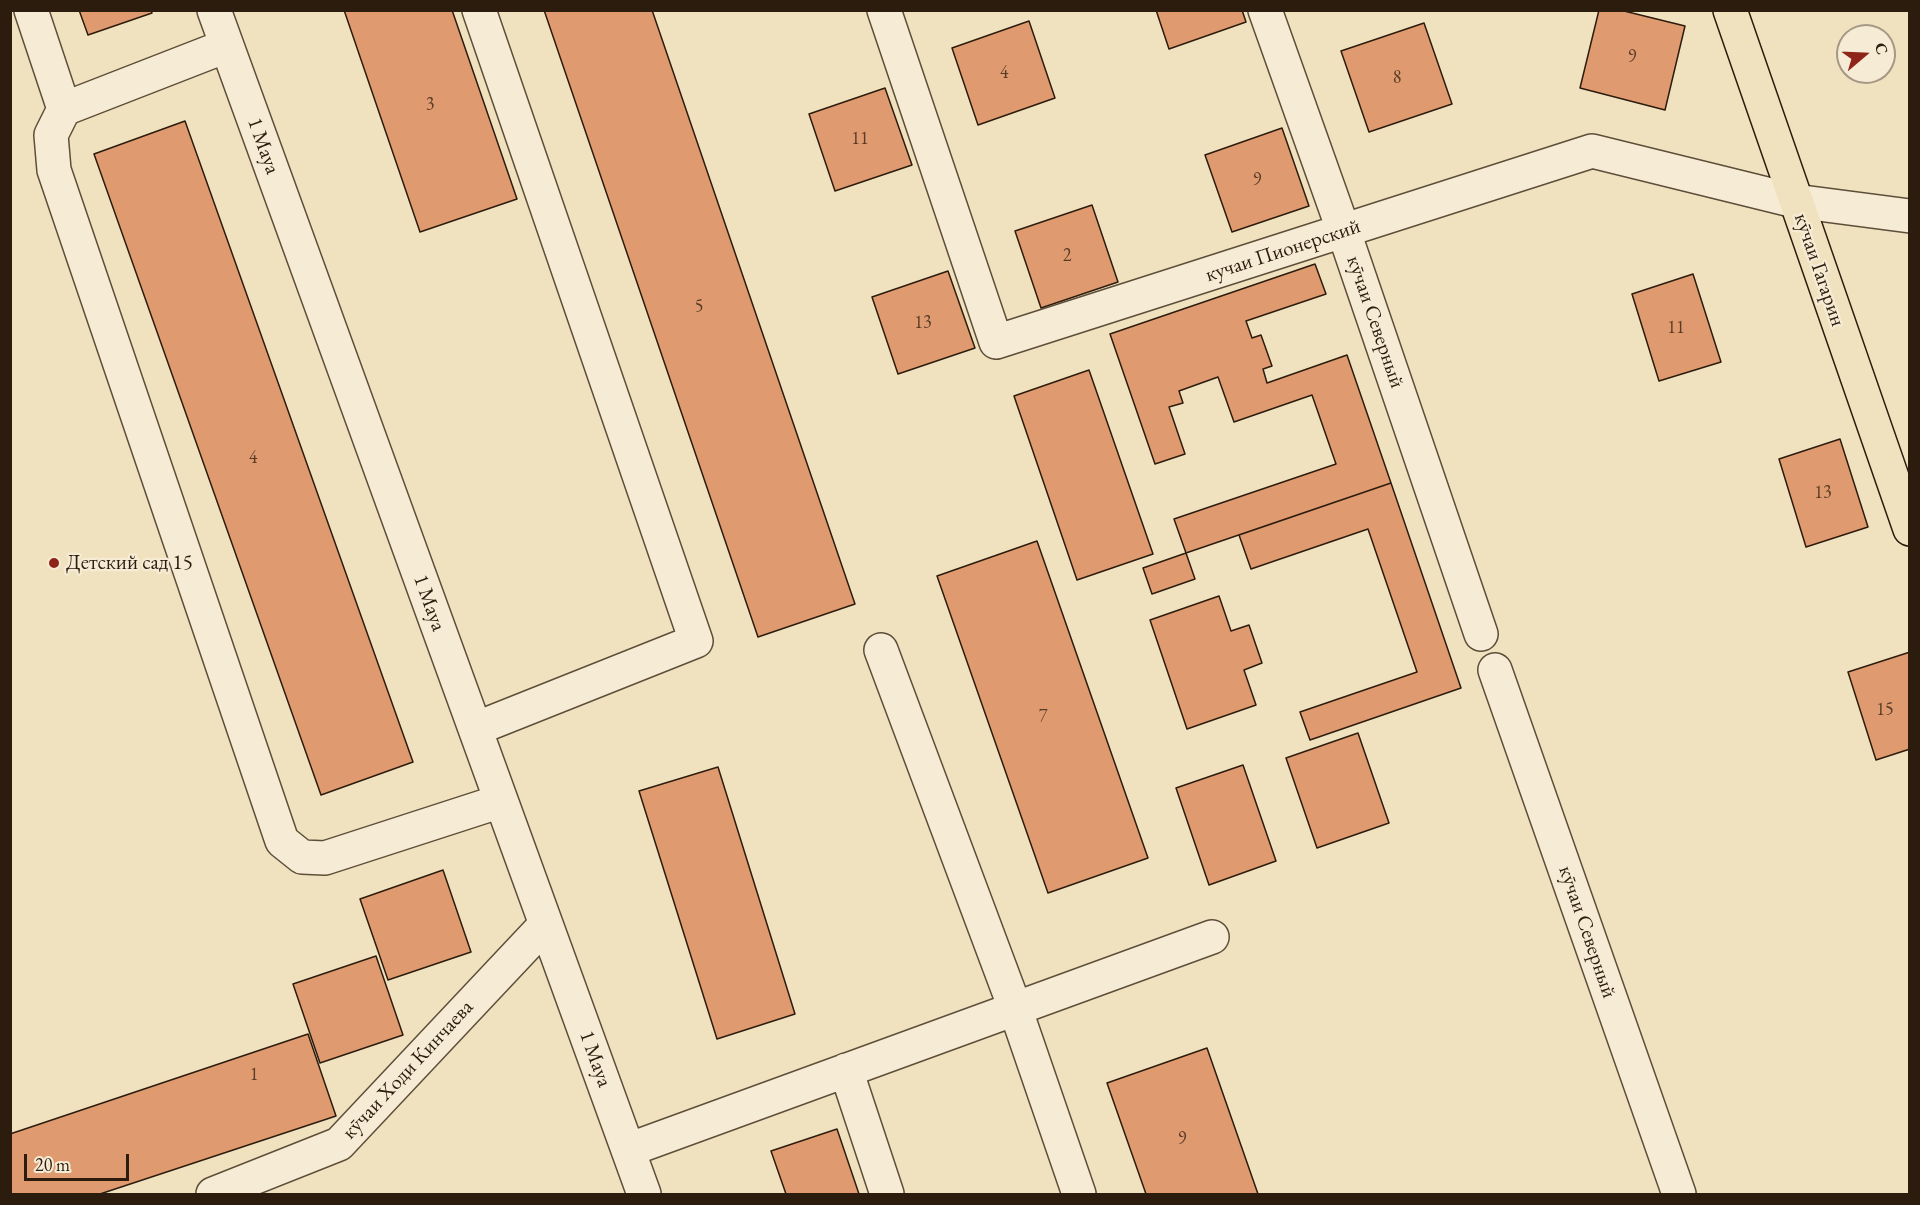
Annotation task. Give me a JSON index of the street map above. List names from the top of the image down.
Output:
{
  "streets": {
    "main road": ["кӯчаи Гагарин"],
    "street": [
      "1 Maya",
      "кучаи Пионерский",
      "кӯчаи Северный",
      "кӯчаи Ходи Кинчаева"
    ]
  },
  "crossings": [
    ["1 Maya", "кӯчаи Ходи Кинчаева"],
    ["кучаи Пионерский", "кӯчаи Гагарин"],
    ["кучаи Пионерский", "кӯчаи Северный"]
  ],
  "places": ["Детский сад 15"],
  "house_numbers": [
    "9",
    "4",
    "8",
    "3",
    "11",
    "9",
    "2",
    "5",
    "13",
    "11",
    "4",
    "13",
    "15",
    "7",
    "1",
    "9"
  ],
  "scale_bar": "20 m",
  "north": "right"
}
